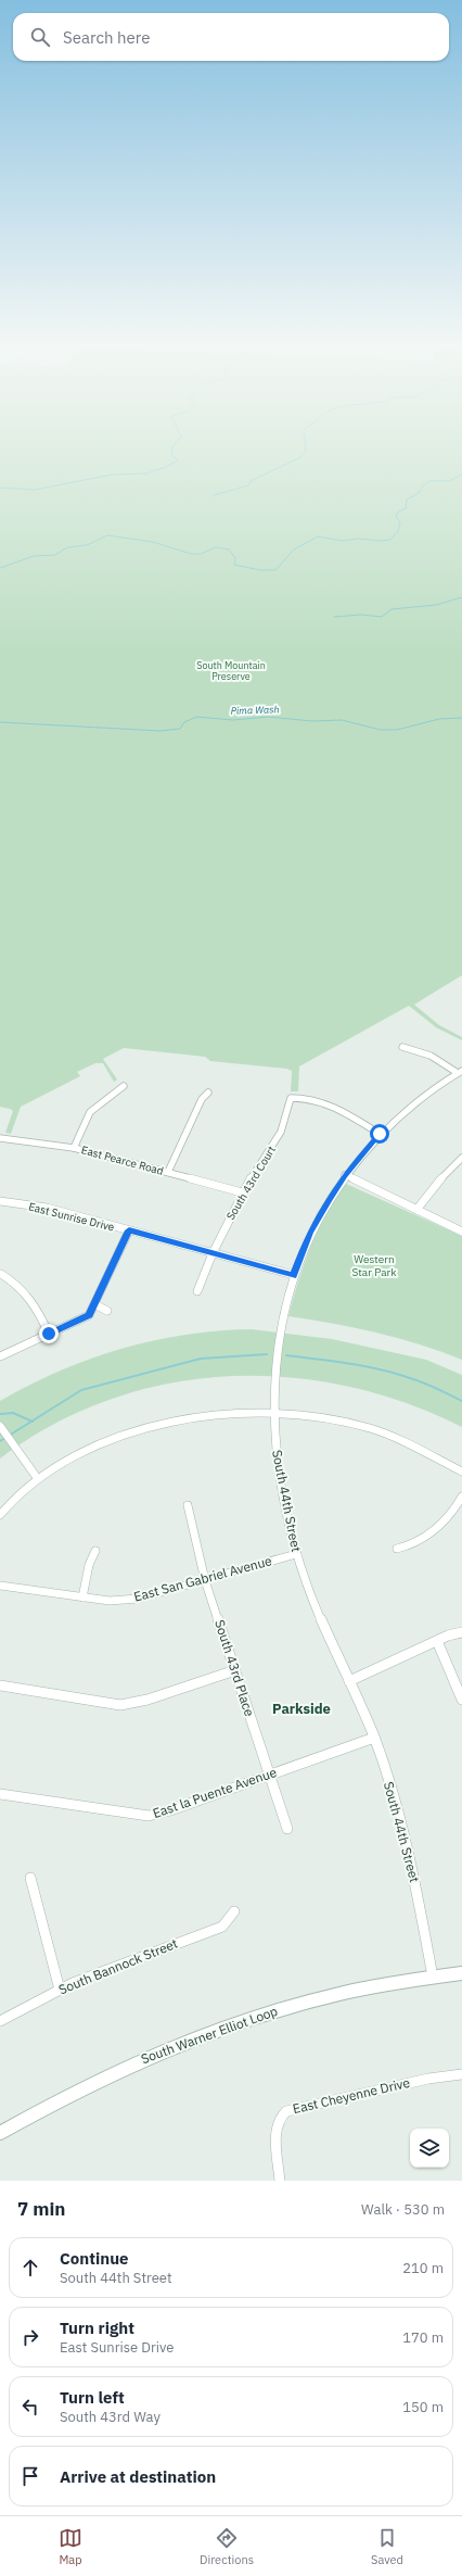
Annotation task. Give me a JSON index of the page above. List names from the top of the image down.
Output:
{
  "streets": {
    "main road": ["South Warner Elliot Loop"],
    "street": [
      "East Pearce Road",
      "South 43rd Court",
      "East Sunrise Drive",
      "South 44th Street",
      "East San Gabriel Avenue",
      "South 43rd Place",
      "East la Puente Avenue",
      "South Bannock Street",
      "East Cheyenne Drive"
    ]
  },
  "crossings": [
    ["East Pearce Road", "South 43rd Court"],
    ["South 43rd Court", "East Sunrise Drive"],
    ["South 43rd Court", "South 44th Street"],
    ["East Sunrise Drive", "South 44th Street"],
    ["South 44th Street", "East San Gabriel Avenue"],
    ["South 44th Street", "East la Puente Avenue"],
    ["South 44th Street", "South Warner Elliot Loop"],
    ["East San Gabriel Avenue", "South 43rd Place"],
    ["South 43rd Place", "East la Puente Avenue"]
  ],
  "districts": ["Parkside"],
  "water": ["Pima Wash"],
  "parks": ["South Mountain Preserve", "Western Star Park"],
  "page": {
    "search": "Search here",
    "heading": ["7 min", "Walk · 530 m"],
    "list": [
      ["Continue", "South 44th Street", "210 m"],
      ["Turn right", "East Sunrise Drive", "170 m"],
      ["Turn left", "South 43rd Way", "150 m"],
      "Arrive at destination"
    ],
    "nav": ["Map", "Directions", "Saved"]
  }
}
